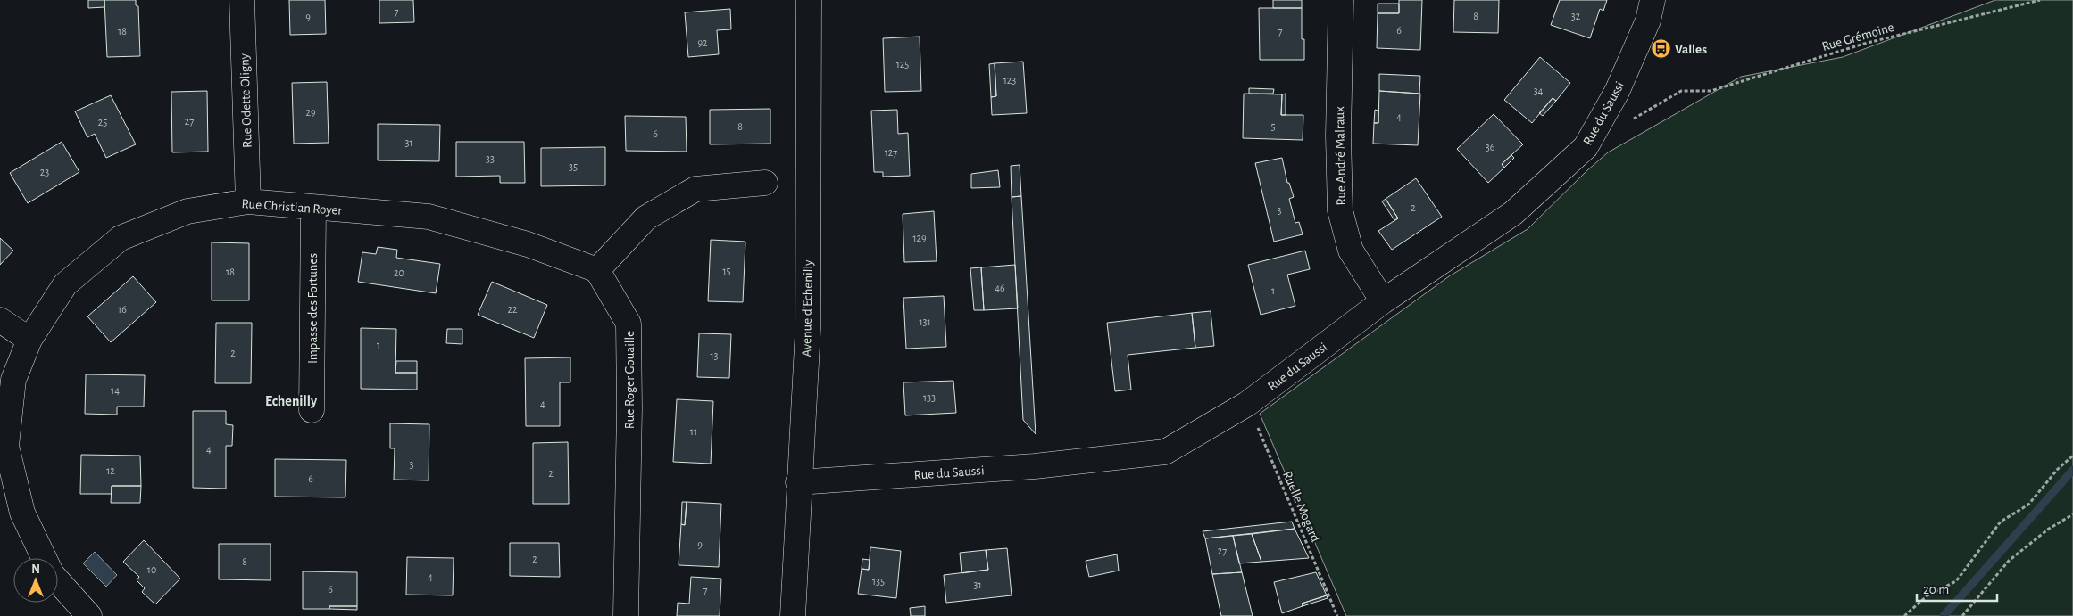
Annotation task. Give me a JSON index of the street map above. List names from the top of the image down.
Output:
{
  "streets": {
    "street": [
      "Rue Odette Oligny",
      "Rue du Saussi",
      "Rue André Malraux",
      "Rue Christian Royer",
      "Impasse des Fortunes",
      "Avenue d'Echenilly",
      "Rue Roger Gouaille"
    ],
    "path": ["Rue Grémoine", "Ruelle Mogard"]
  },
  "crossings": [
    ["Rue Odette Oligny", "Rue Christian Royer"],
    ["Rue du Saussi", "Rue André Malraux"],
    ["Rue du Saussi", "Avenue d'Echenilly"],
    ["Rue du Saussi", "Ruelle Mogard"],
    ["Rue Christian Royer", "Impasse des Fortunes"],
    ["Rue Christian Royer", "Rue Roger Gouaille"]
  ],
  "districts": ["Echenilly"],
  "places": {
    "bus stop": ["Valles"]
  },
  "house_numbers": [
    "7",
    "8",
    "32",
    "9",
    "6",
    "18",
    "7",
    "92",
    "125",
    "123",
    "34",
    "29",
    "4",
    "27",
    "25",
    "8",
    "5",
    "6",
    "31",
    "36",
    "127",
    "33",
    "35",
    "23",
    "2",
    "3",
    "129",
    "15",
    "18",
    "20",
    "46",
    "1",
    "16",
    "22",
    "131",
    "1",
    "2",
    "13",
    "14",
    "133",
    "4",
    "11",
    "4",
    "3",
    "12",
    "2",
    "6",
    "9",
    "27",
    "2",
    "8",
    "10",
    "4",
    "135",
    "31",
    "6",
    "7"
  ],
  "scale_bar": "20 m",
  "north": "top"
}
